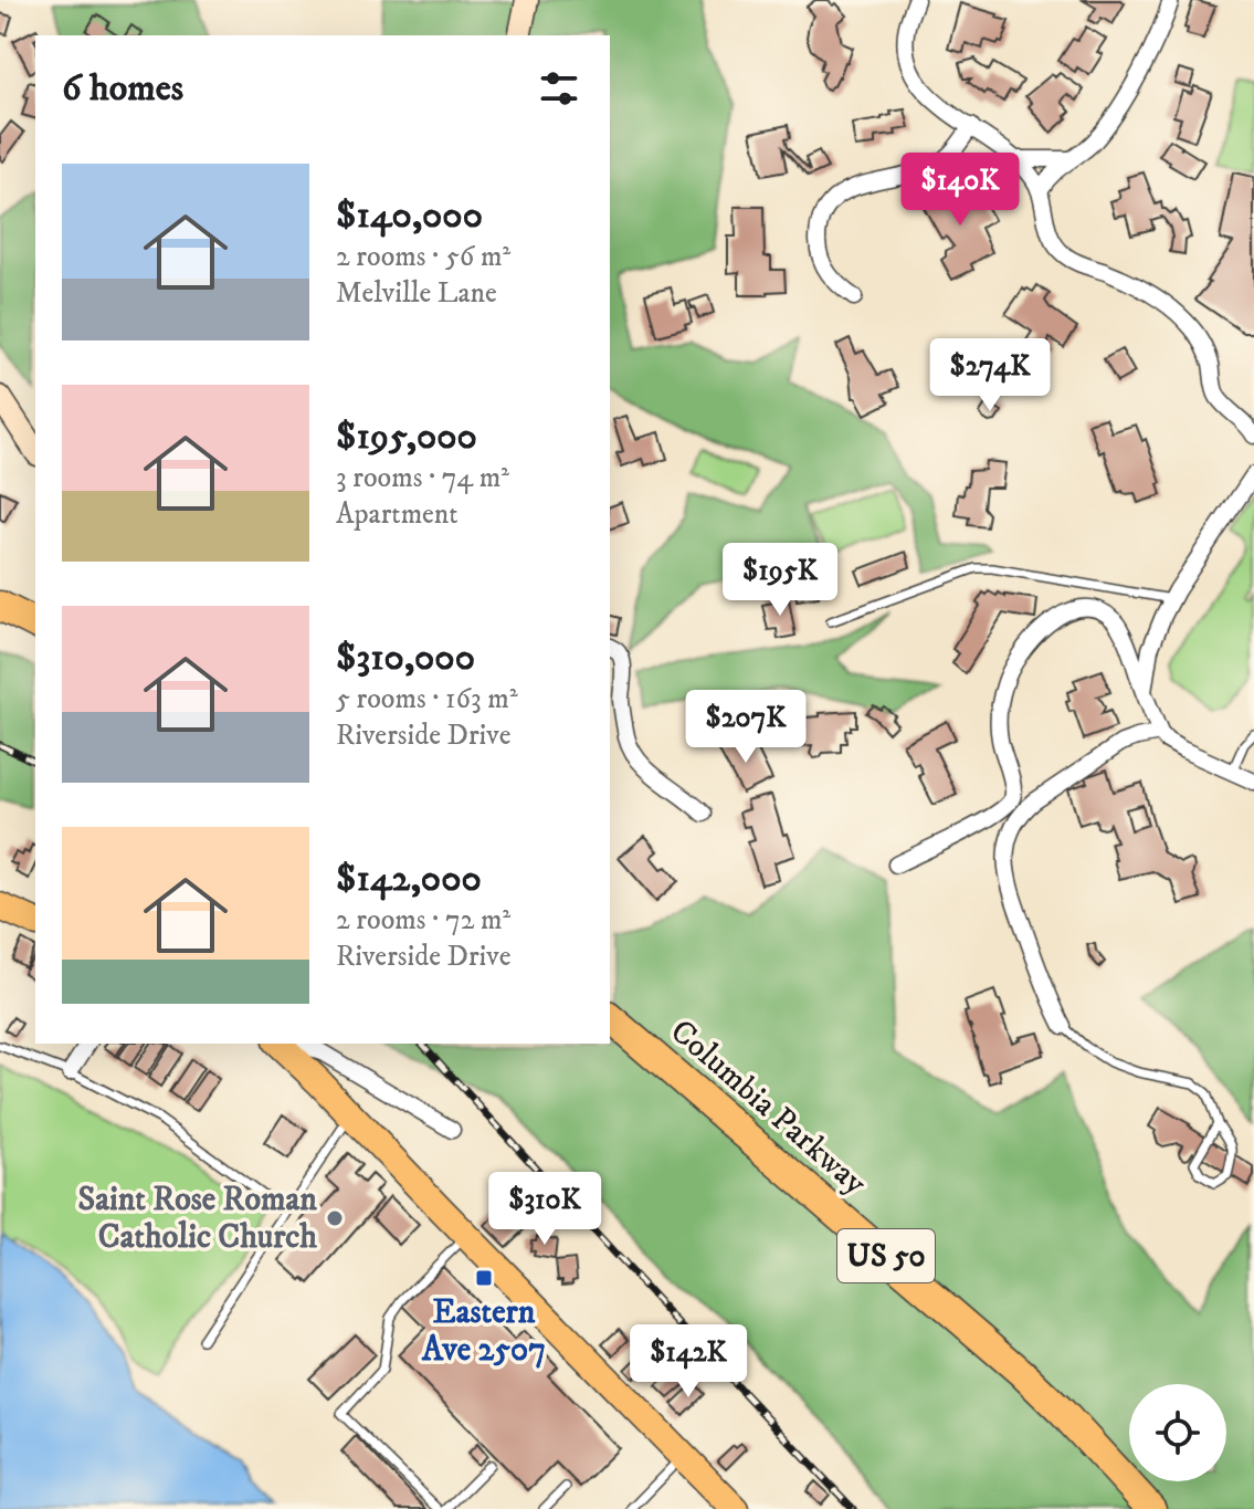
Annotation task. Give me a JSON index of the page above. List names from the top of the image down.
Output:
{
  "streets": {
    "highway": ["Columbia Parkway", "US 50"]
  },
  "places": {
    "other": ["Saint Rose Roman Catholic Church"],
    "transit": ["Eastern Ave 2507"]
  },
  "page": {
    "heading": "6 homes",
    "list": [
      {
        "name": "$140,000",
        "note": "2 rooms · 56 m² · Melville Lane"
      },
      {
        "name": "$195,000",
        "note": "3 rooms · 74 m² · Apartment"
      },
      {
        "name": "$310,000",
        "note": "5 rooms · 163 m² · Riverside Drive"
      },
      {
        "name": "$142,000",
        "note": "2 rooms · 72 m² · Riverside Drive"
      }
    ],
    "price": [
      "$140K",
      "$274K",
      "$195K",
      "$207K",
      "$310K",
      "$142K"
    ]
  }
}
